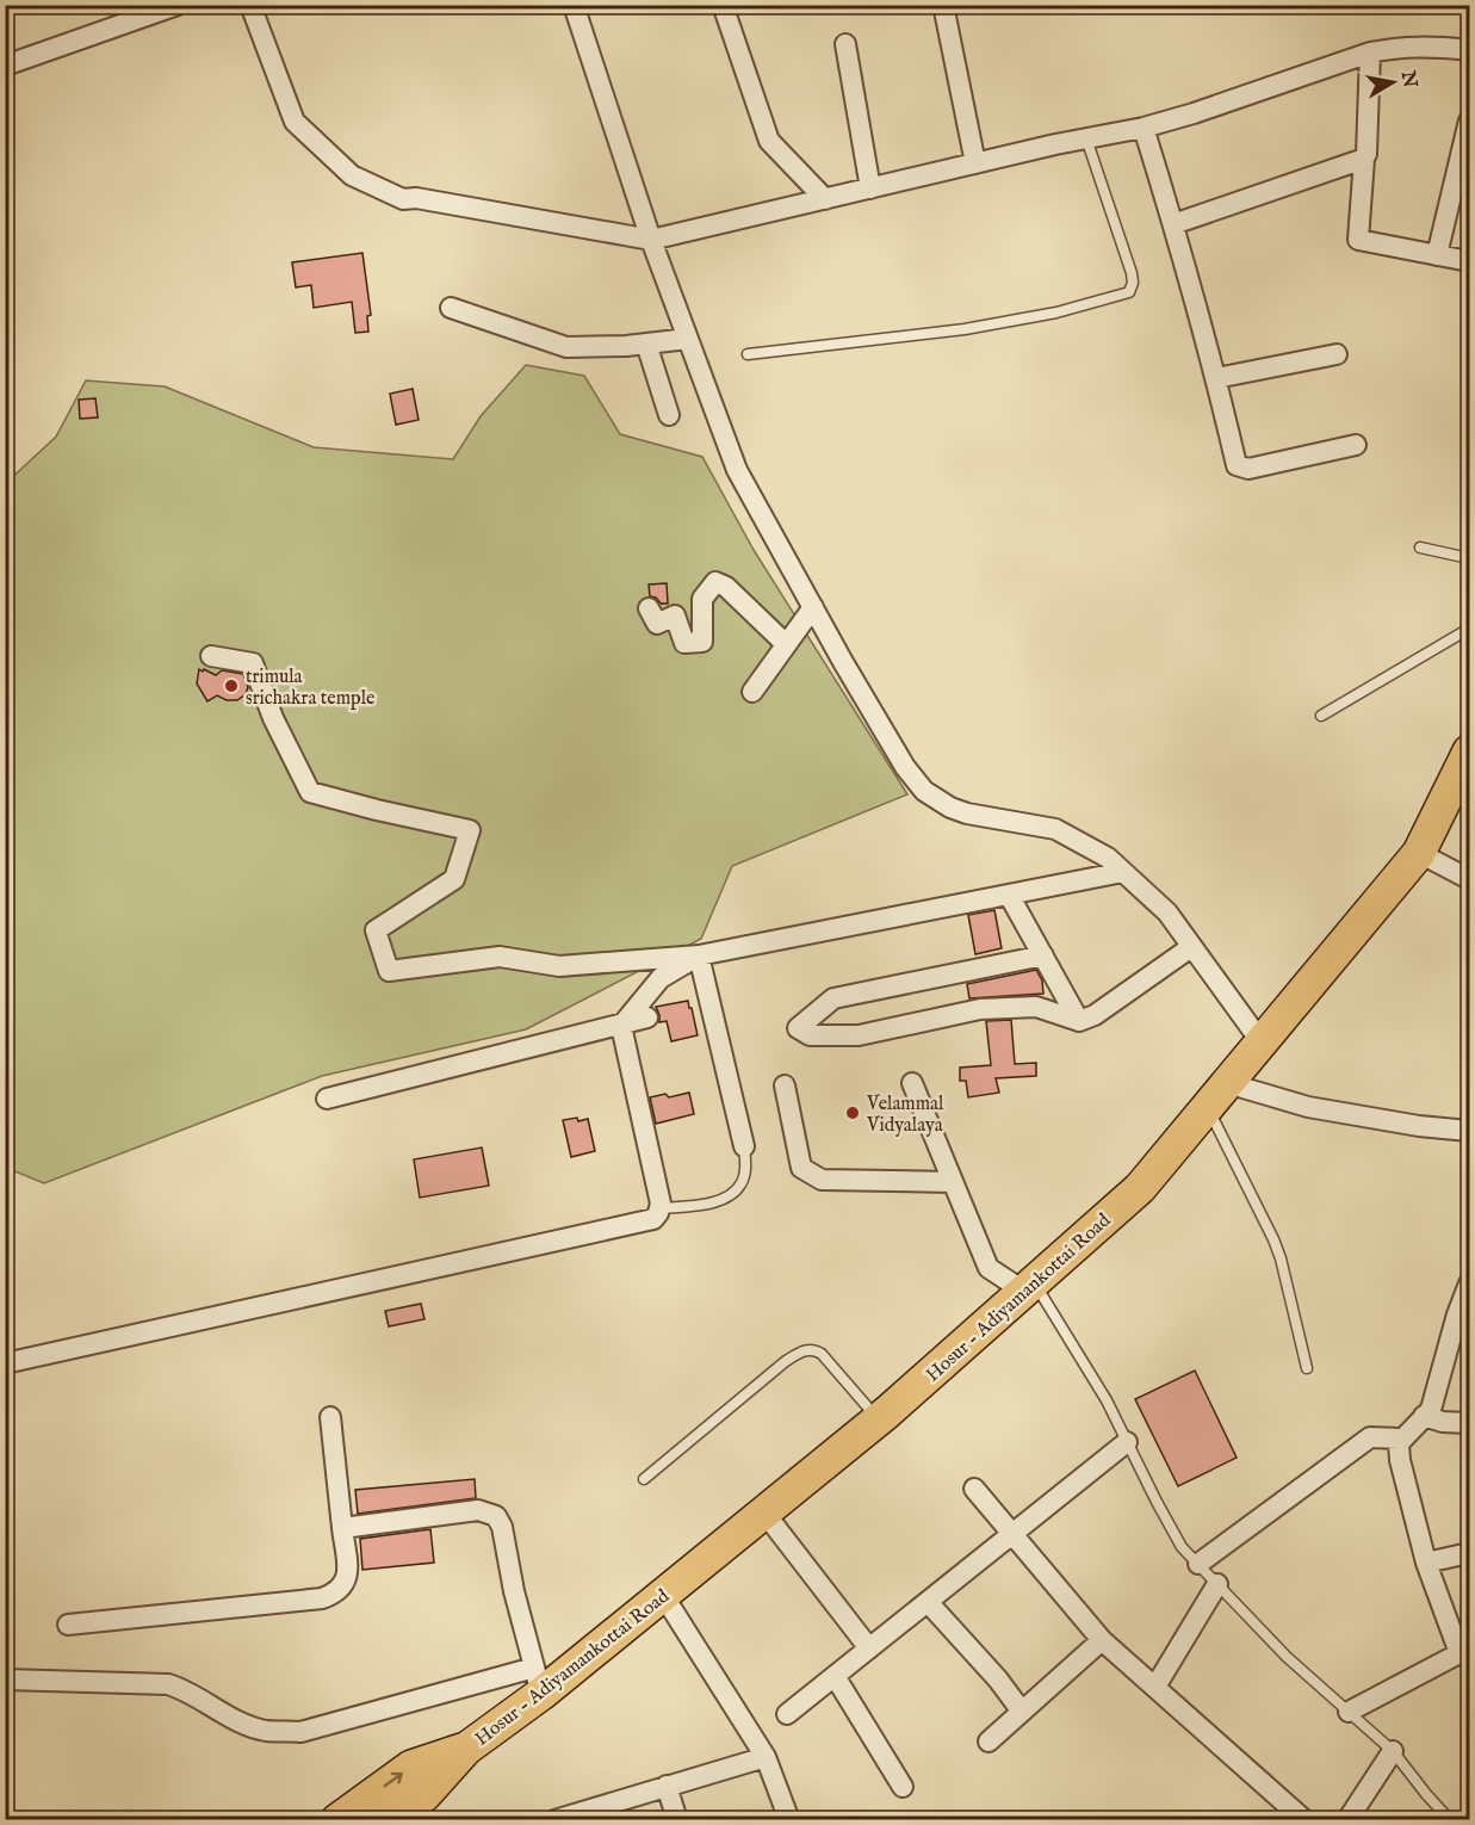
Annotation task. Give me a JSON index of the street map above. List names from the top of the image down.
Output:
{
  "streets": {
    "highway": ["Hosur - Adiyamankottai Road"]
  },
  "places": ["trimula srichakra temple", "Velammal Vidyalaya"],
  "north": "right"
}
